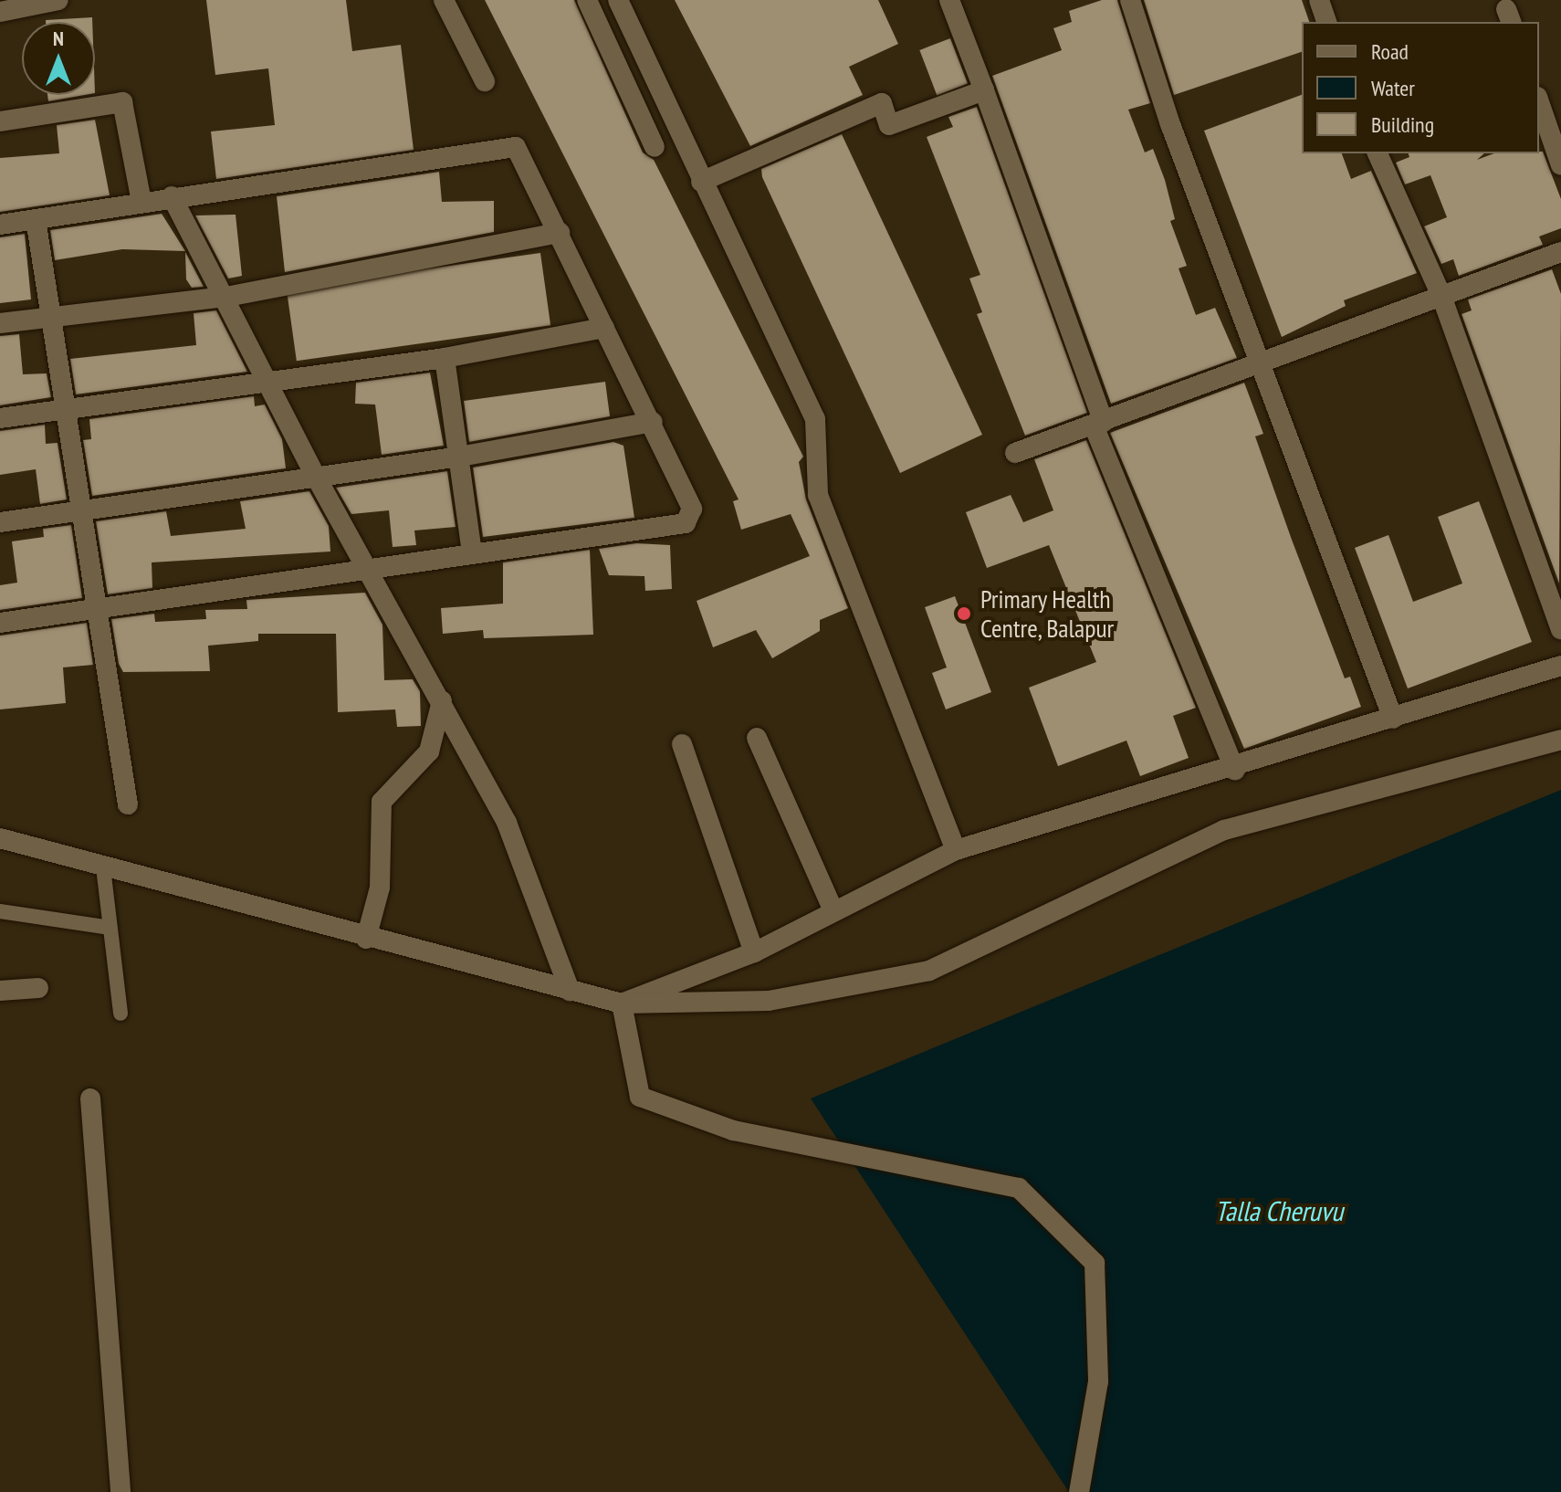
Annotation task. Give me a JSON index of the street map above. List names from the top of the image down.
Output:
{
  "water": ["Talla Cheruvu"],
  "places": ["Primary Health Centre, Balapur"],
  "legend": ["Road", "Water", "Building"],
  "north": "top"
}
